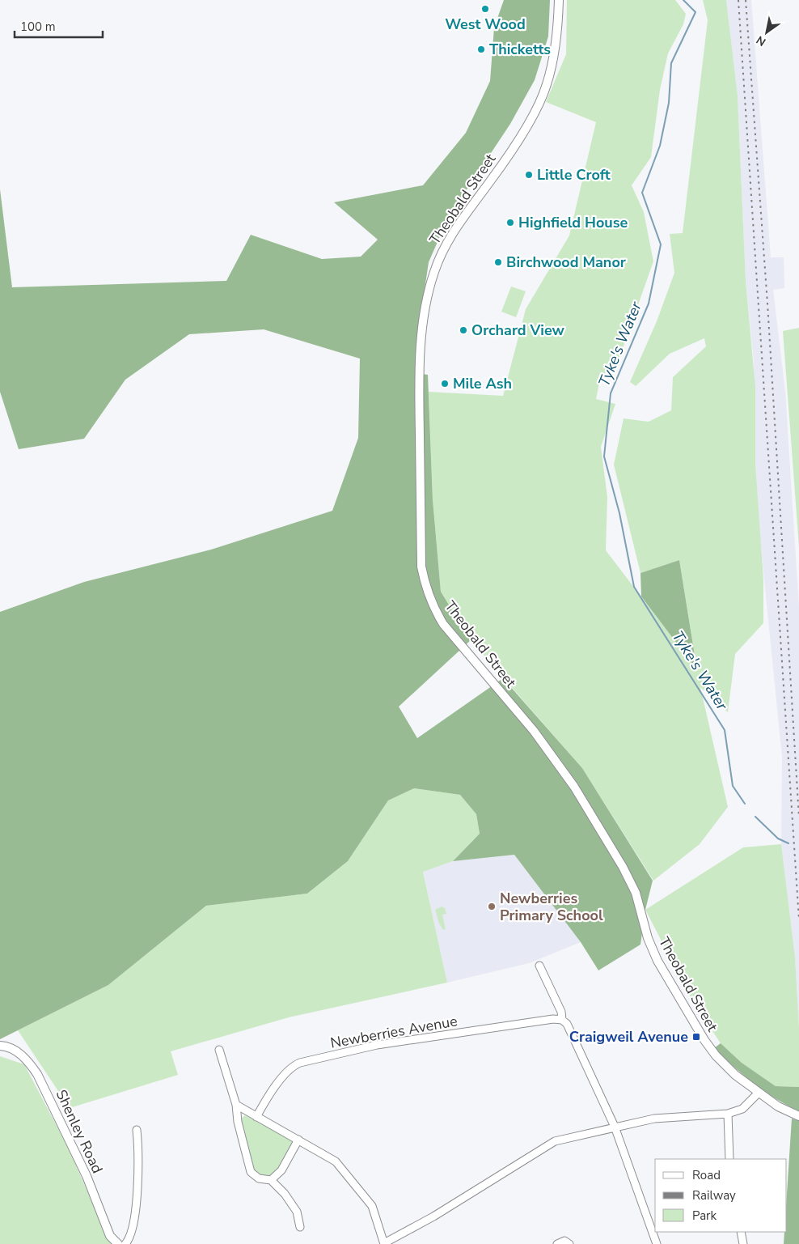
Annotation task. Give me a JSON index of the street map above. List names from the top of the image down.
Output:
{
  "streets": {
    "street": ["Theobald Street", "Newberries Avenue", "Shenley Road"]
  },
  "water": ["Tyke's Water"],
  "places": {
    "other": [
      "West Wood",
      "Thicketts",
      "Little Croft",
      "Highfield House",
      "Birchwood Manor",
      "Orchard View",
      "Mile Ash",
      "Newberries Primary School"
    ],
    "transit": ["Craigweil Avenue"]
  },
  "legend": ["Road", "Railway", "Park"],
  "scale_bar": "100 m",
  "north": "bottom left"
}
